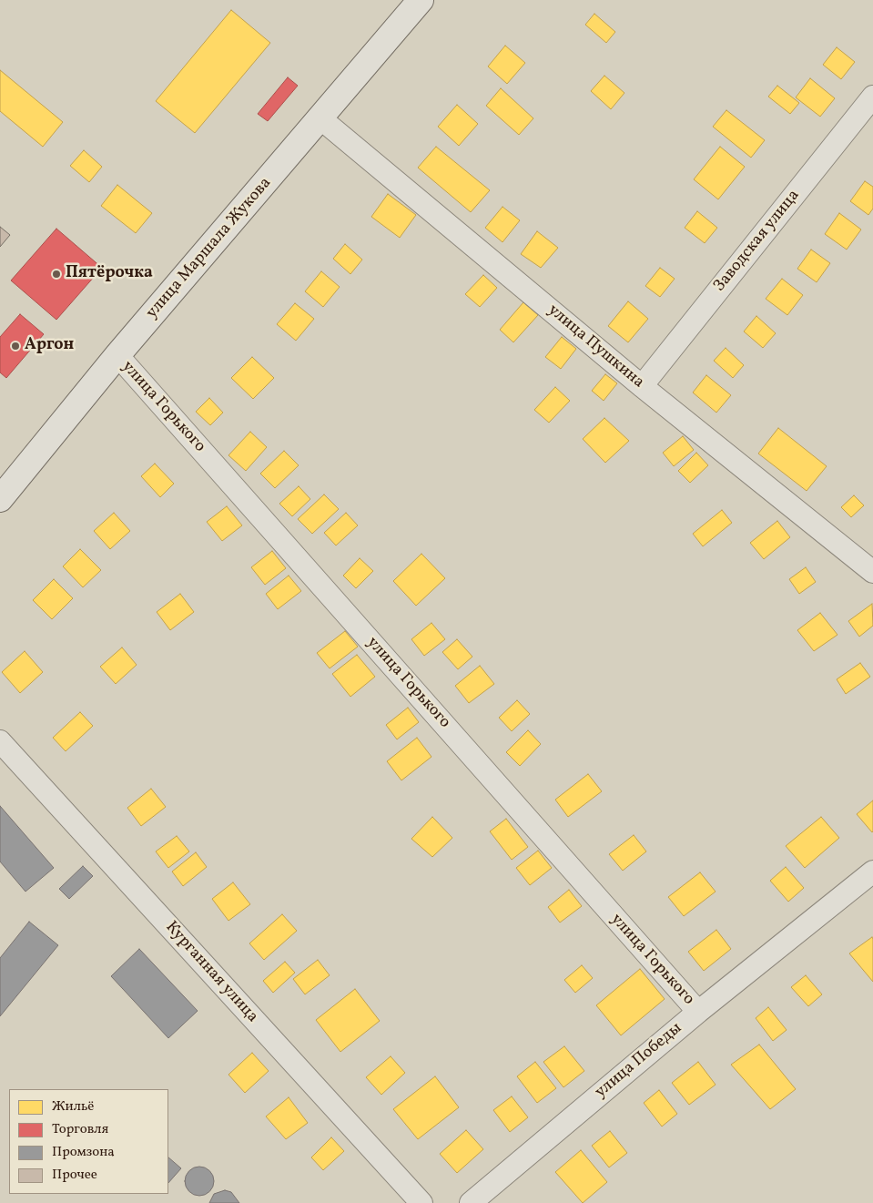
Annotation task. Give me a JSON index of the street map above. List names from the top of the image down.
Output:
{
  "streets": {
    "main road": ["улица Маршала Жукова"],
    "street": [
      "Заводская улица",
      "улица Пушкина",
      "улица Горького",
      "Курганная улица",
      "улица Победы"
    ]
  },
  "crossings": [
    ["Заводская улица", "улица Пушкина"],
    ["улица Маршала Жукова", "улица Пушкина"],
    ["улица Маршала Жукова", "улица Горького"],
    ["улица Горького", "улица Победы"]
  ],
  "places": ["Пятёрочка", "Аргон"],
  "legend": [
    "Жильё",
    "Торговля",
    "Промзона",
    "Прочее"
  ]
}
